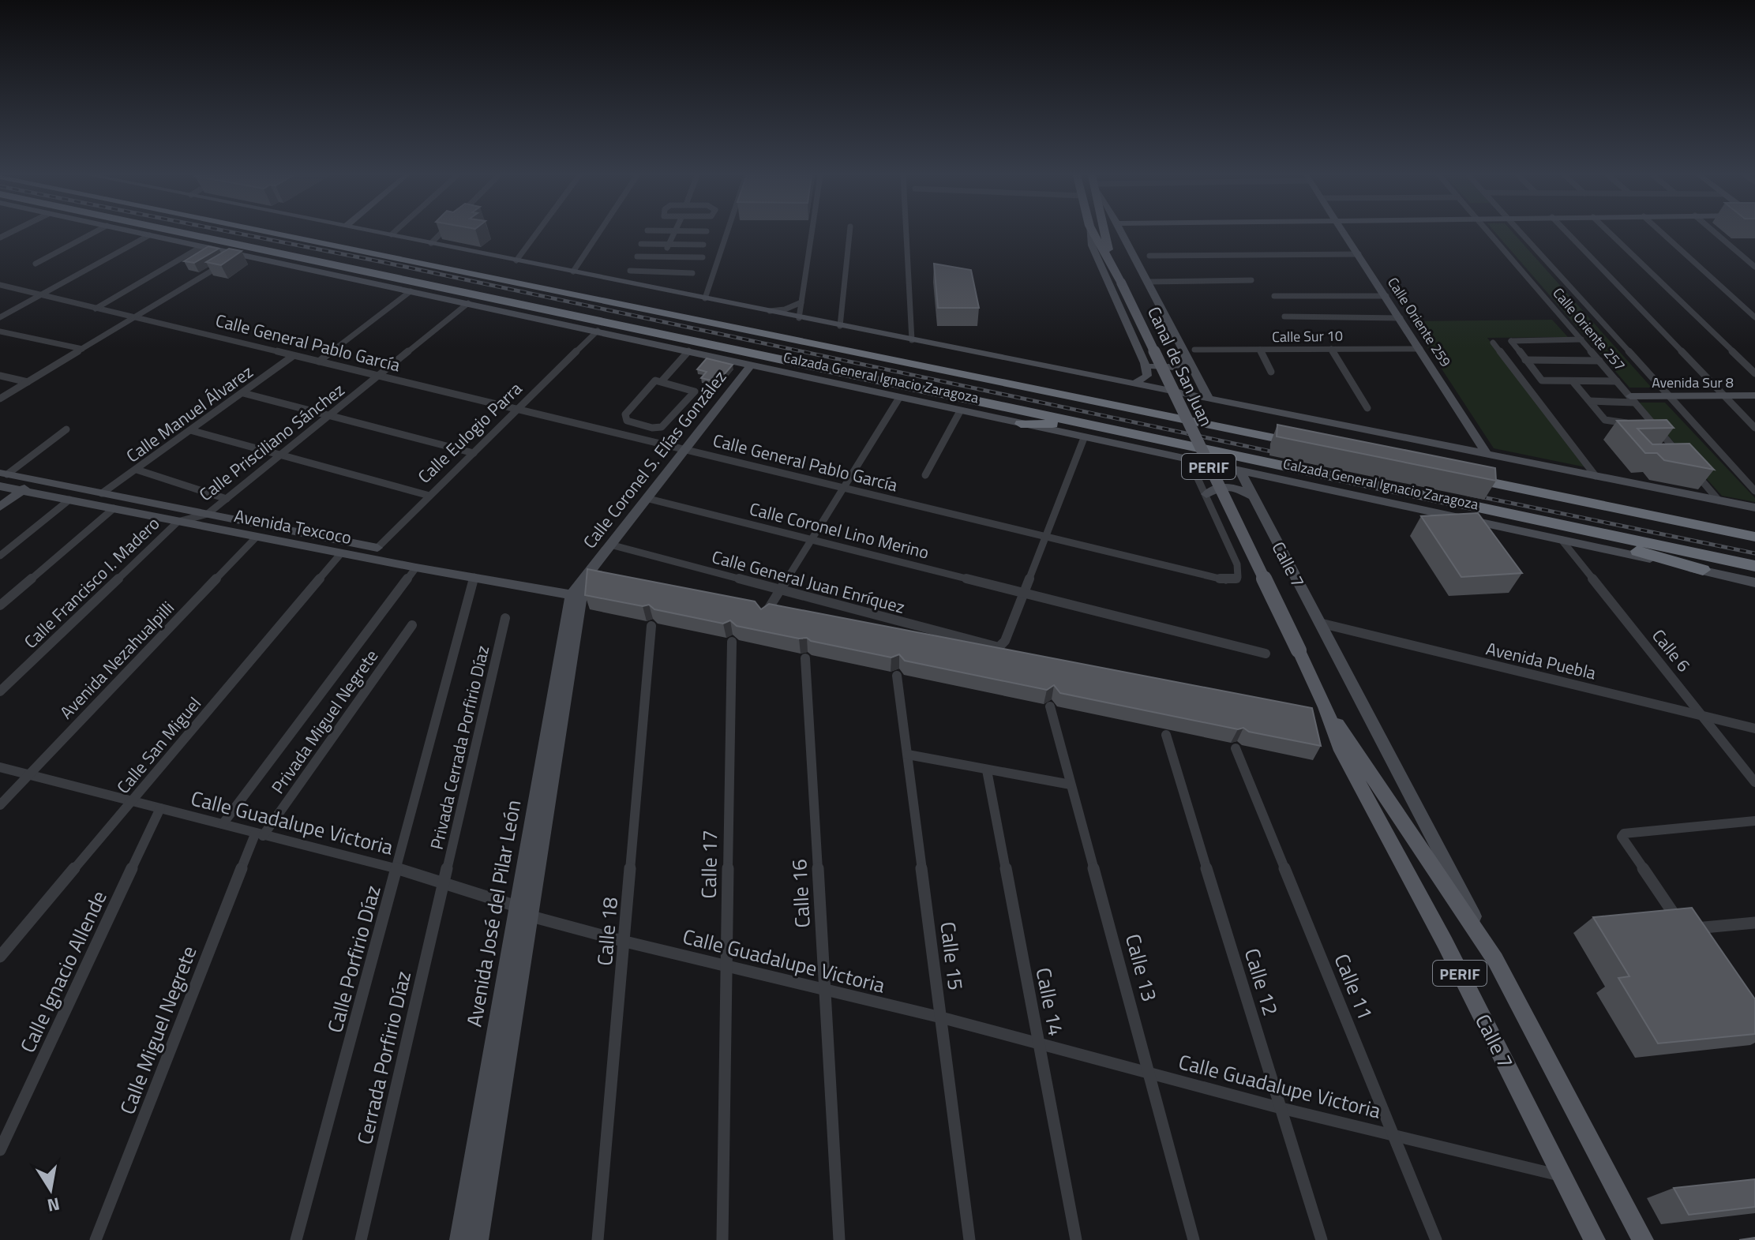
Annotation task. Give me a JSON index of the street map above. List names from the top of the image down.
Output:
{
  "streets": {
    "highway": ["Calzada General Ignacio Zaragoza"],
    "main road": [
      "Calle Oriente 259",
      "Canal de San Juan",
      "Avenida Sur 8",
      "Calle Eulogio Parra",
      "Calle Coronel S. Elías González",
      "PERIF",
      "Avenida Texcoco",
      "Calle 7",
      "Avenida José del Pilar León"
    ],
    "street": [
      "Calle Oriente 257",
      "Calle Sur 10",
      "Calle General Pablo García",
      "Calle Manuel Álvarez",
      "Calle Prisciliano Sánchez",
      "Calle Coronel Lino Merino",
      "Calle General Juan Enríquez",
      "Calle Francisco I. Madero",
      "Calle 6",
      "Avenida Nezahualpilli",
      "Avenida Puebla",
      "Privada Miguel Negrete",
      "Calle San Miguel",
      "Privada Cerrada Porfirio Díaz",
      "Calle Guadalupe Victoria",
      "Calle 17",
      "Calle 16",
      "Calle 18",
      "Calle 15",
      "Calle Porfirio Díaz",
      "Calle 13",
      "Calle Ignacio Allende",
      "Calle 12",
      "Calle 11",
      "Calle 14",
      "Calle Miguel Negrete",
      "Cerrada Porfirio Díaz"
    ]
  },
  "crossings": [
    ["Calle Oriente 259", "Calle Sur 10"],
    ["Calle Oriente 257", "Avenida Sur 8"],
    ["Calle General Pablo García", "Calle Manuel Álvarez"],
    ["Calle General Pablo García", "Calle Eulogio Parra"],
    ["Calle General Pablo García", "Calle Prisciliano Sánchez"],
    ["Calle General Pablo García", "Calle Coronel S. Elías González"],
    ["Canal de San Juan", "Calle 7"],
    ["Calzada General Ignacio Zaragoza", "Calle Eulogio Parra"],
    ["Calzada General Ignacio Zaragoza", "Calle Prisciliano Sánchez"],
    ["Calzada General Ignacio Zaragoza", "Calle Coronel S. Elías González"],
    ["Calzada General Ignacio Zaragoza", "Calle 7"],
    ["Calzada General Ignacio Zaragoza", "Calle 6"],
    ["Calle Manuel Álvarez", "Avenida Texcoco"],
    ["Calle Eulogio Parra", "Avenida Texcoco"],
    ["Calle Prisciliano Sánchez", "Avenida Texcoco"],
    ["Calle Prisciliano Sánchez", "Calle Francisco I. Madero"],
    ["Calle Coronel S. Elías González", "Avenida Texcoco"],
    ["Calle Coronel S. Elías González", "Calle Coronel Lino Merino"],
    ["Calle Coronel S. Elías González", "Calle General Juan Enríquez"],
    ["Calle Coronel S. Elías González", "Avenida José del Pilar León"],
    ["Avenida Texcoco", "Calle Francisco I. Madero"],
    ["Avenida Texcoco", "Avenida Nezahualpilli"],
    ["Avenida Texcoco", "Calle San Miguel"],
    ["Avenida Texcoco", "Avenida José del Pilar León"],
    ["Avenida Texcoco", "Calle Porfirio Díaz"],
    ["Calle Coronel Lino Merino", "Calle General Juan Enríquez"],
    ["Calle 7", "Avenida Puebla"],
    ["Calle 7", "Calle Guadalupe Victoria"],
    ["Calle 6", "Avenida Puebla"],
    ["Avenida Nezahualpilli", "Calle Guadalupe Victoria"],
    ["Privada Miguel Negrete", "Calle Guadalupe Victoria"],
    ["Privada Miguel Negrete", "Calle Miguel Negrete"],
    ["Calle San Miguel", "Calle Guadalupe Victoria"],
    ["Privada Cerrada Porfirio Díaz", "Calle Guadalupe Victoria"],
    ["Privada Cerrada Porfirio Díaz", "Cerrada Porfirio Díaz"],
    ["Calle Guadalupe Victoria", "Calle 17"],
    ["Calle Guadalupe Victoria", "Calle 16"],
    ["Calle Guadalupe Victoria", "Avenida José del Pilar León"],
    ["Calle Guadalupe Victoria", "Calle 18"],
    ["Calle Guadalupe Victoria", "Calle 15"],
    ["Calle Guadalupe Victoria", "Calle Porfirio Díaz"],
    ["Calle Guadalupe Victoria", "Calle 13"],
    ["Calle Guadalupe Victoria", "Calle Ignacio Allende"],
    ["Calle Guadalupe Victoria", "Calle 12"],
    ["Calle Guadalupe Victoria", "Calle 11"],
    ["Calle Guadalupe Victoria", "Calle 14"],
    ["Calle Guadalupe Victoria", "Calle Miguel Negrete"],
    ["Calle Guadalupe Victoria", "Cerrada Porfirio Díaz"]
  ],
  "north": "bottom"
}
